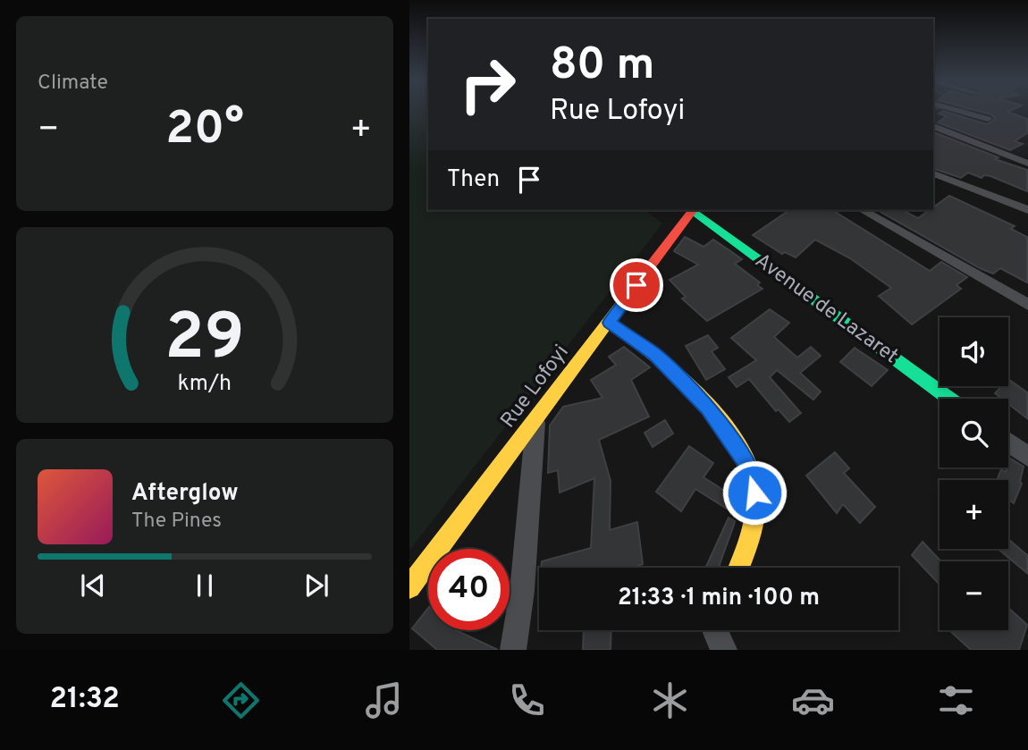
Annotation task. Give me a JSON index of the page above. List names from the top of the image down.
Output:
{
  "streets": {
    "street": ["Avenue de Lazaret", "Rue Lofoyi"]
  },
  "page": {
    "tile": "Climate",
    "turn": ["80 m", "Rue Lofoyi"],
    "heat": ["−", "20°", "+"],
    "then": "Then",
    "map_buttons": ["+", "−"],
    "song": ["Afterglow", "The Pines"],
    "limit": "40",
    "trip": "21:33 · 1 min · 100 m",
    "tabs": "21:32",
    "gauge": ["29", "km/h"]
  }
}
